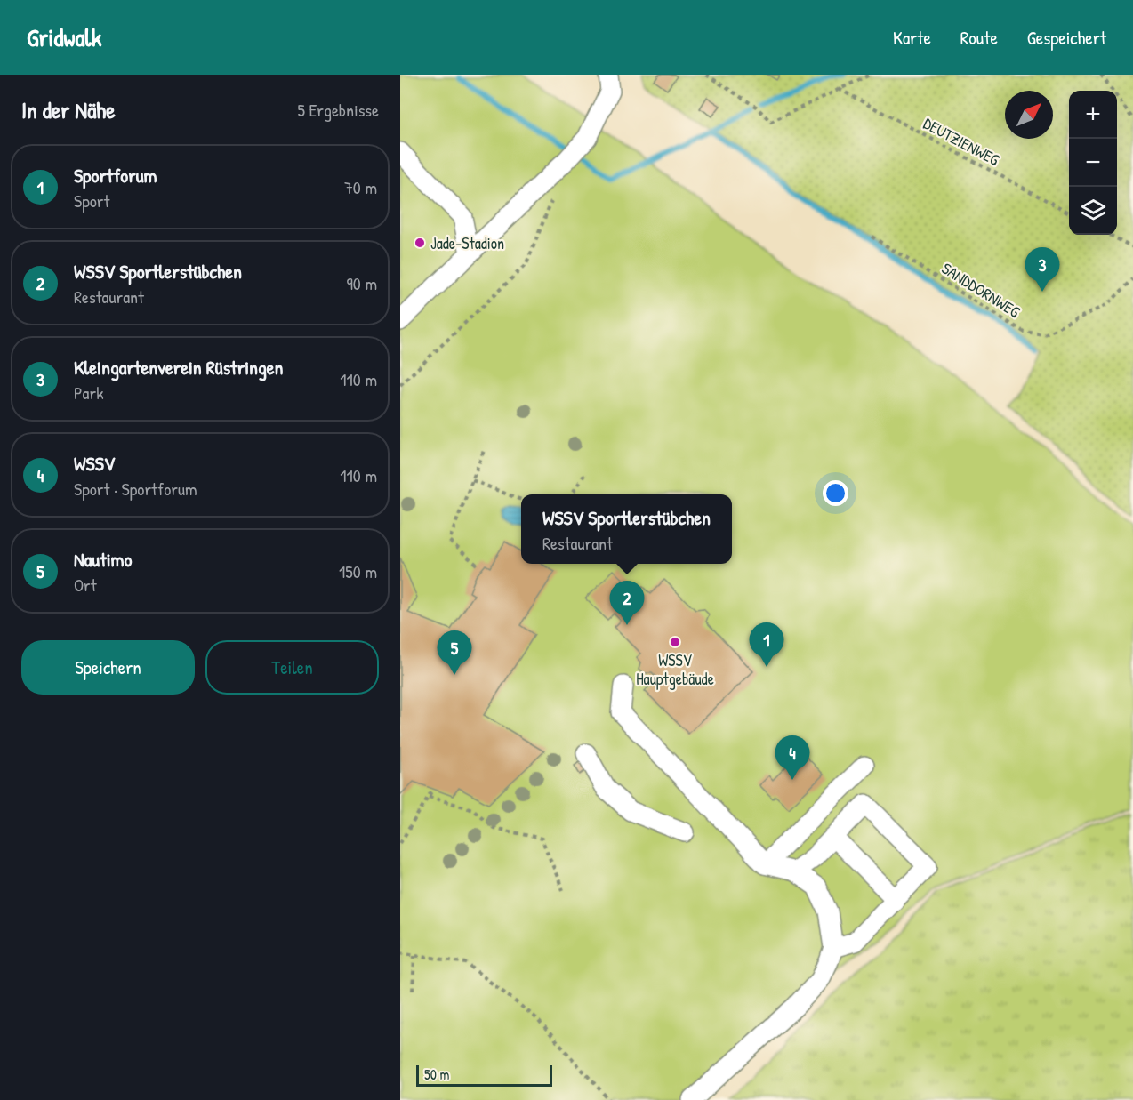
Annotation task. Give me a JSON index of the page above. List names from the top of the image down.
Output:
{
  "streets": {
    "path": ["DEUTZIENWEG", "SANDDORNWEG"]
  },
  "places": ["Jade-Stadion", "WSSV Hauptgebäude"],
  "scale_bar": "50 m",
  "north": "top right",
  "page": {
    "header": "Gridwalk",
    "nav": ["Karte", "Route", "Gespeichert"],
    "heading": ["In der Nähe", "5 Ergebnisse"],
    "map_buttons": ["+", "−"],
    "list": [
      {
        "mark": "1",
        "name": "Sportforum",
        "note": "Sport",
        "value": "70 m"
      },
      {
        "mark": "2",
        "name": "WSSV Sportlerstübchen",
        "note": "Restaurant",
        "value": "90 m"
      },
      {
        "mark": "3",
        "name": "Kleingartenverein Rüstringen",
        "note": "Park",
        "value": "110 m"
      },
      {
        "mark": "4",
        "name": "WSSV",
        "note": "Sport · Sportforum",
        "value": "110 m"
      },
      {
        "mark": "5",
        "name": "Nautimo",
        "note": "Ort",
        "value": "150 m"
      }
    ],
    "pins": [
      "3",
      "2",
      "1",
      "5",
      "4"
    ],
    "popup": ["WSSV Sportlerstübchen", "Restaurant"],
    "buttons": ["Speichern", "Teilen"],
    "scale": "50 m"
  }
}
